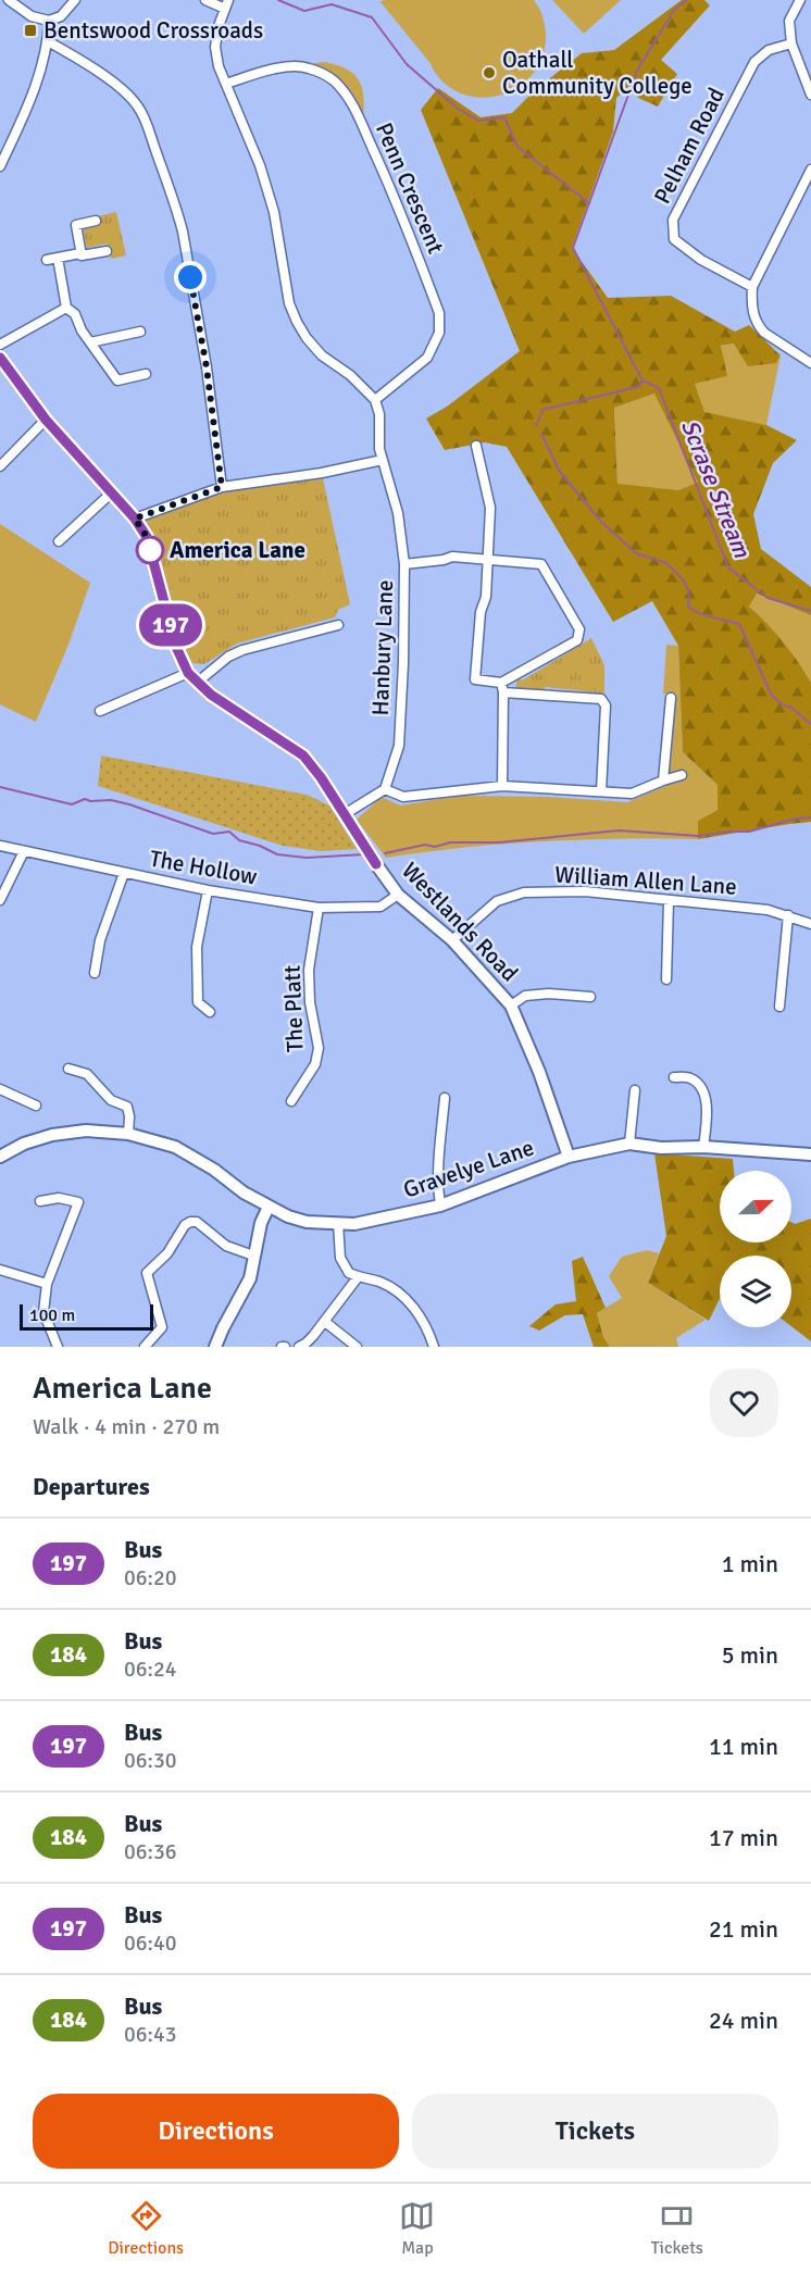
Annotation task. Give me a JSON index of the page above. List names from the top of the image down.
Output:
{
  "streets": {
    "street": [
      "Pelham Road",
      "Penn Crescent",
      "Hanbury Lane",
      "The Hollow",
      "William Allen Lane",
      "Westlands Road",
      "The Platt",
      "Gravelye Lane"
    ]
  },
  "crossings": [
    ["Penn Crescent", "Hanbury Lane"],
    ["The Hollow", "Westlands Road"],
    ["The Hollow", "The Platt"],
    ["William Allen Lane", "Westlands Road"],
    ["Westlands Road", "Gravelye Lane"]
  ],
  "water": ["Scrase Stream"],
  "places": {
    "transit": ["Bentswood Crossroads"],
    "other": ["Oathall Community College", "America Lane"]
  },
  "lines": ["bus line 197"],
  "scale_bar": "100 m",
  "north": "right",
  "page": {
    "on_map": "197",
    "scale": "100 m",
    "heading": [
      ["America Lane", "Walk · 4 min · 270 m"],
      "Departures"
    ],
    "list": [
      {
        "mark": "197",
        "name": "Bus",
        "note": "06:20",
        "value": "1 min"
      },
      {
        "mark": "184",
        "name": "Bus",
        "note": "06:24",
        "value": "5 min"
      },
      {
        "mark": "197",
        "name": "Bus",
        "note": "06:30",
        "value": "11 min"
      },
      {
        "mark": "184",
        "name": "Bus",
        "note": "06:36",
        "value": "17 min"
      },
      {
        "mark": "197",
        "name": "Bus",
        "note": "06:40",
        "value": "21 min"
      },
      {
        "mark": "184",
        "name": "Bus",
        "note": "06:43",
        "value": "24 min"
      }
    ],
    "buttons": ["Directions", "Tickets"],
    "tabs": ["Directions", "Map", "Tickets"]
  }
}
